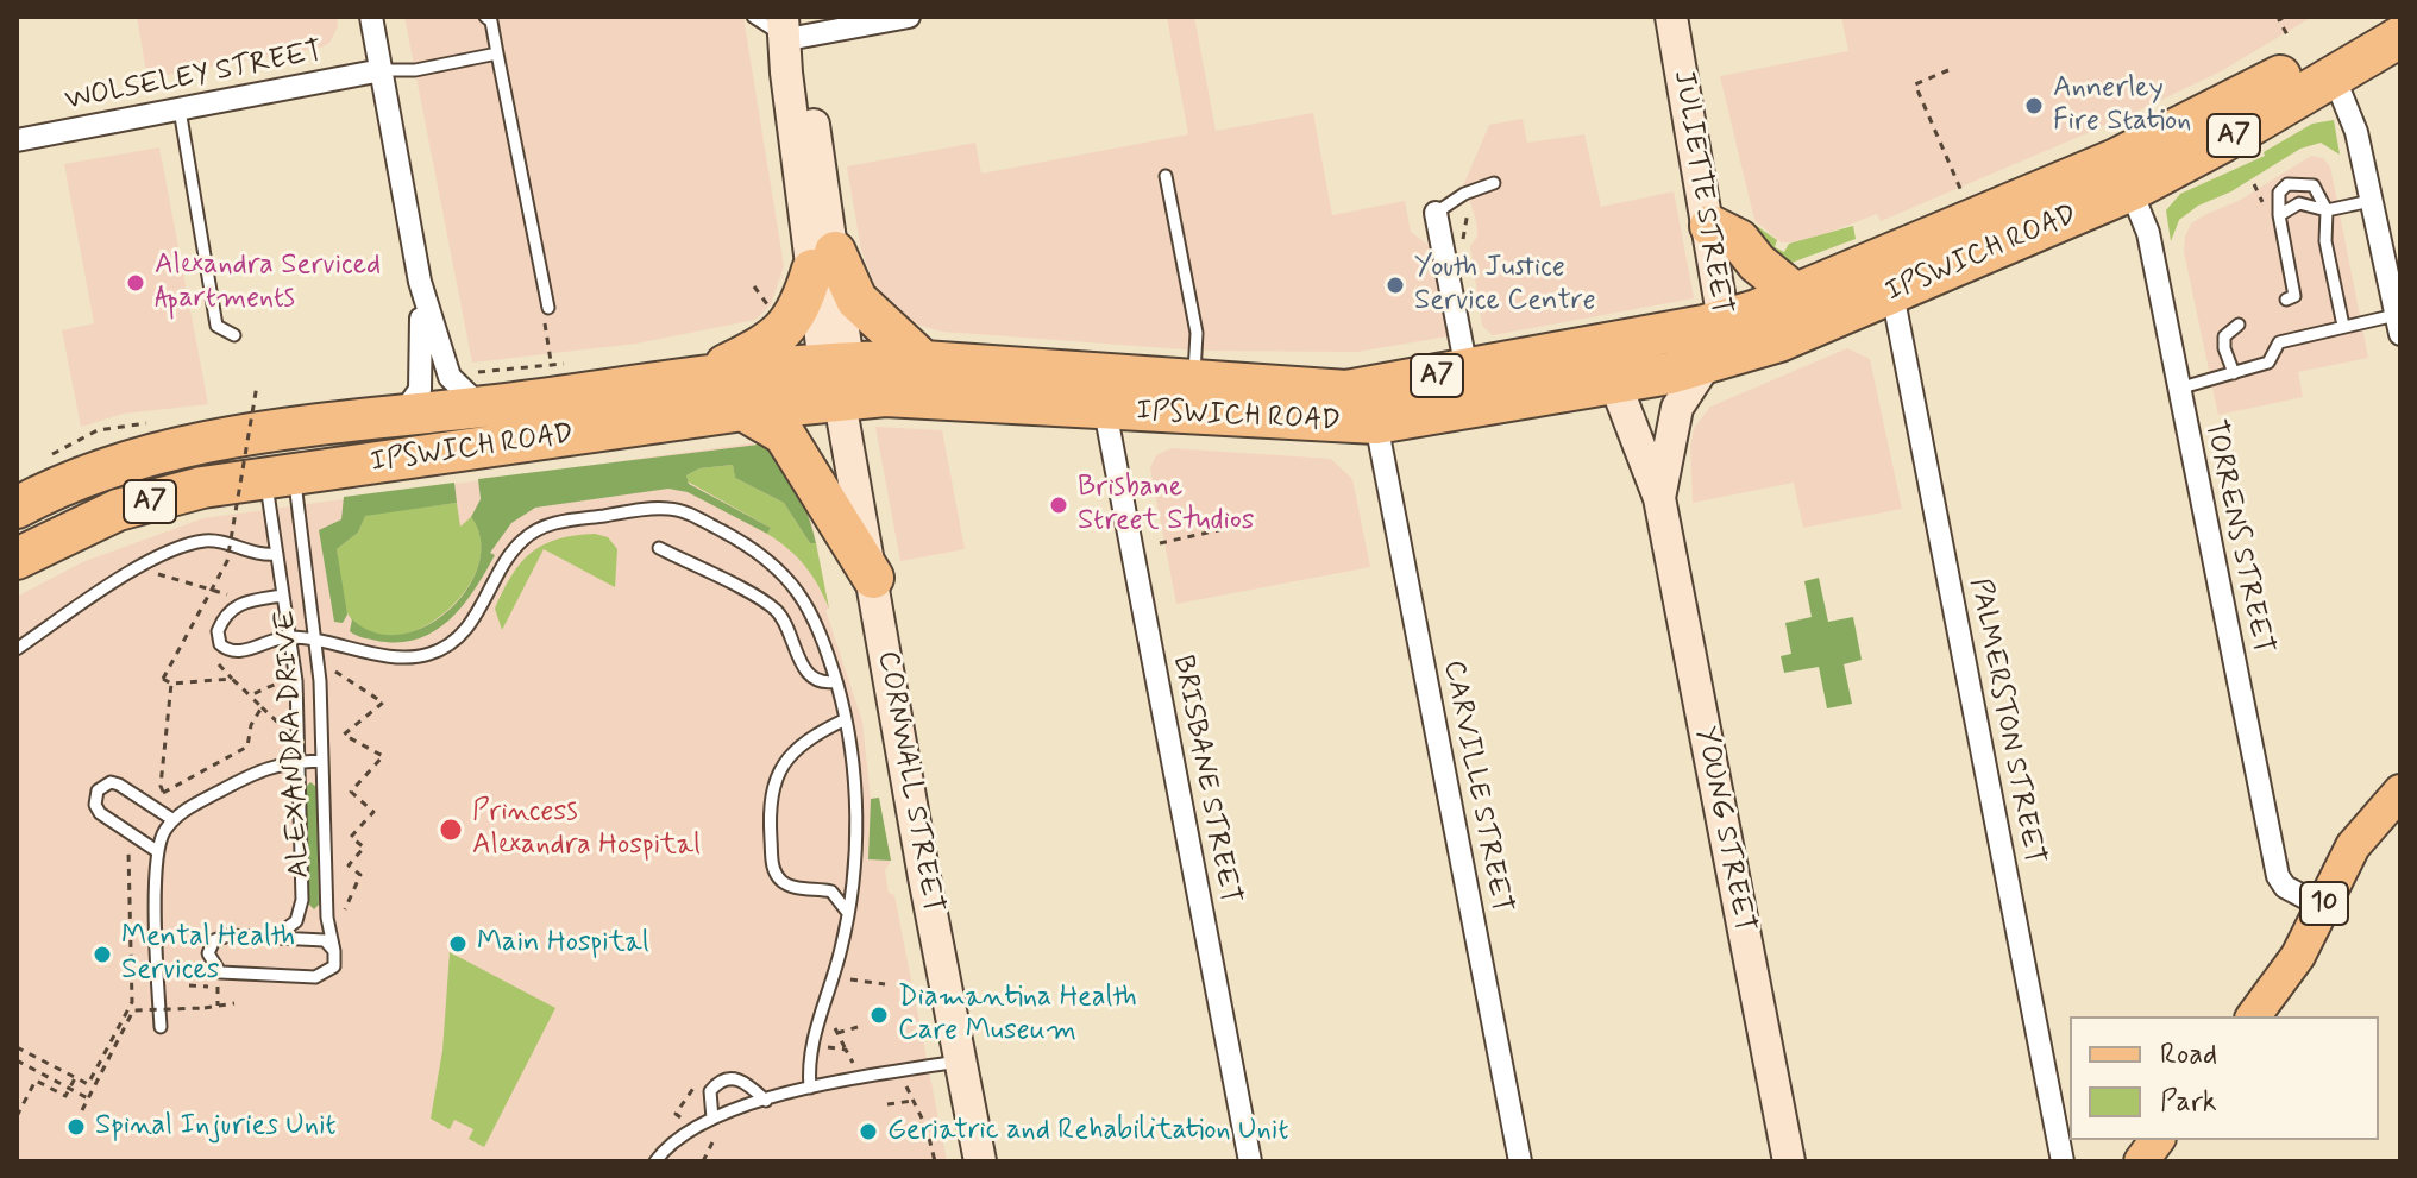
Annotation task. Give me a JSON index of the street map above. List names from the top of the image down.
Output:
{
  "streets": {
    "highway": ["A7", "IPSWICH ROAD"],
    "main road": [
      "JULIETTE STREET",
      "CORNWALL STREET",
      "YOUNG STREET",
      "10"
    ],
    "street": [
      "WOLSELEY STREET",
      "TORRENS STREET",
      "PALMERSTON STREET",
      "BRISBANE STREET",
      "CARVILLE STREET"
    ],
    "lane": ["ALEXANDRA DRIVE"]
  },
  "crossings": [
    ["JULIETTE STREET", "IPSWICH ROAD"],
    ["JULIETTE STREET", "YOUNG STREET"],
    ["IPSWICH ROAD", "TORRENS STREET"],
    ["IPSWICH ROAD", "PALMERSTON STREET"],
    ["IPSWICH ROAD", "ALEXANDRA DRIVE"],
    ["IPSWICH ROAD", "BRISBANE STREET"],
    ["IPSWICH ROAD", "CORNWALL STREET"],
    ["IPSWICH ROAD", "CARVILLE STREET"],
    ["IPSWICH ROAD", "YOUNG STREET"],
    ["TORRENS STREET", "10"]
  ],
  "places": [
    "Annerley Fire Station",
    "Alexandra Serviced Apartments",
    "Youth Justice Service Centre",
    "Brisbane Street Studios",
    "Princess Alexandra Hospital",
    "Main Hospital",
    "Mental Health Services",
    "Diamantina Health Care Museum",
    "Spinal Injuries Unit",
    "Geriatric and Rehabilitation Unit"
  ],
  "legend": ["Road", "Park"]
}
